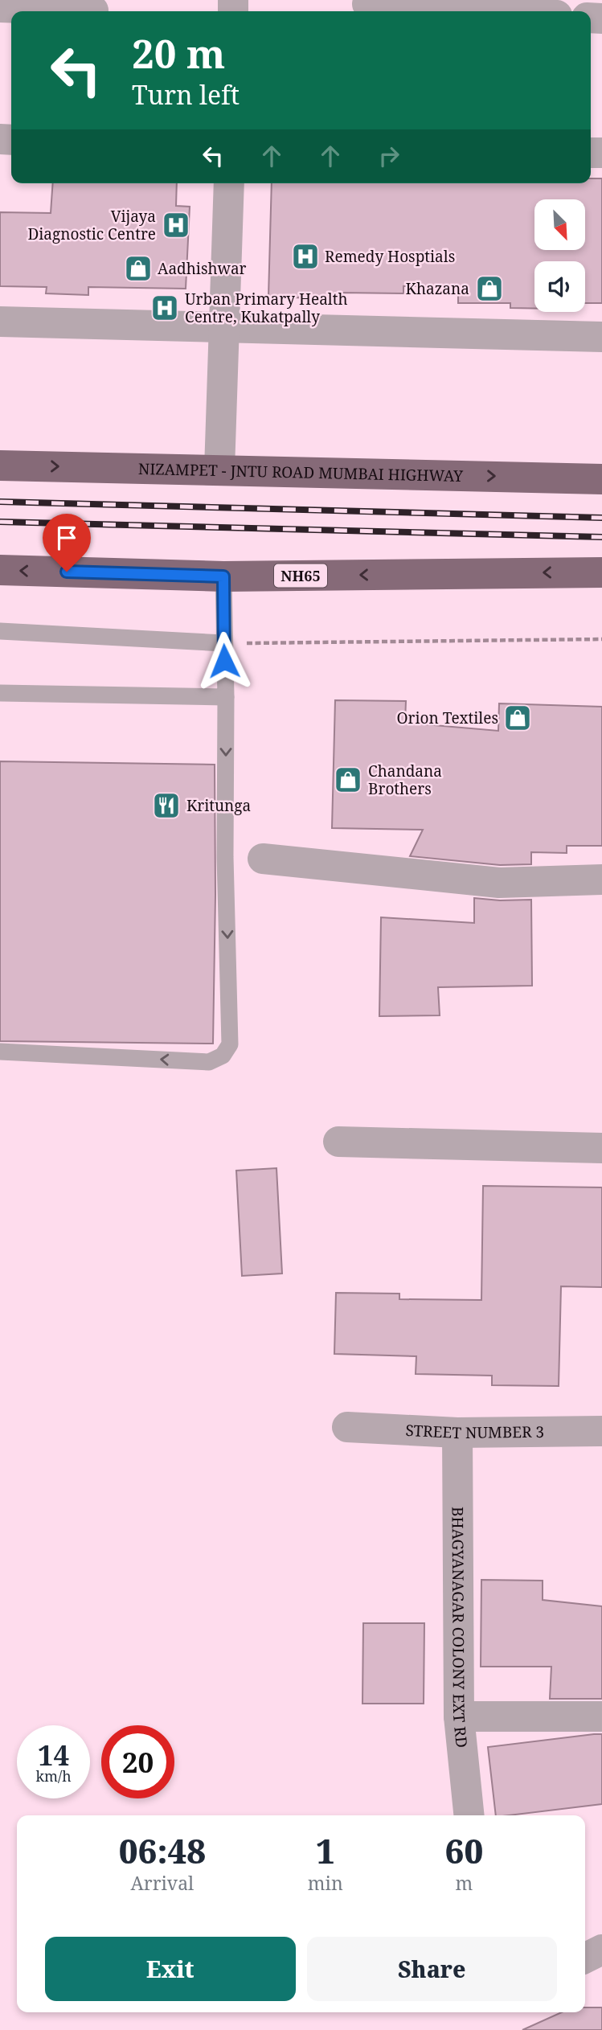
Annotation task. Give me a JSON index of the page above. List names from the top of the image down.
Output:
{
  "streets": {
    "highway": ["NIZAMPET - JNTU ROAD MUMBAI HIGHWAY", "NH65"],
    "street": ["STREET NUMBER 3", "BHAGYANAGAR COLONY EXT RD"]
  },
  "crossings": [
    ["STREET NUMBER 3", "BHAGYANAGAR COLONY EXT RD"]
  ],
  "places": {
    "hospital": ["Vijaya Diagnostic Centre", "Remedy Hosptials", "Urban Primary Health Centre, Kukatpally"],
    "shop": [
      "Aadhishwar",
      "Khazana",
      "Orion Textiles",
      "Chandana Brothers"
    ],
    "restaurant": ["Kritunga"]
  },
  "north": "bottom right",
  "page": {
    "turn": ["20 m", "Turn left"],
    "speed": "14 km/h",
    "limit": "20",
    "eta": [
      "06:48",
      "Arrival",
      "1",
      "min",
      "60",
      "m"
    ],
    "buttons": ["Exit", "Share"]
  }
}
